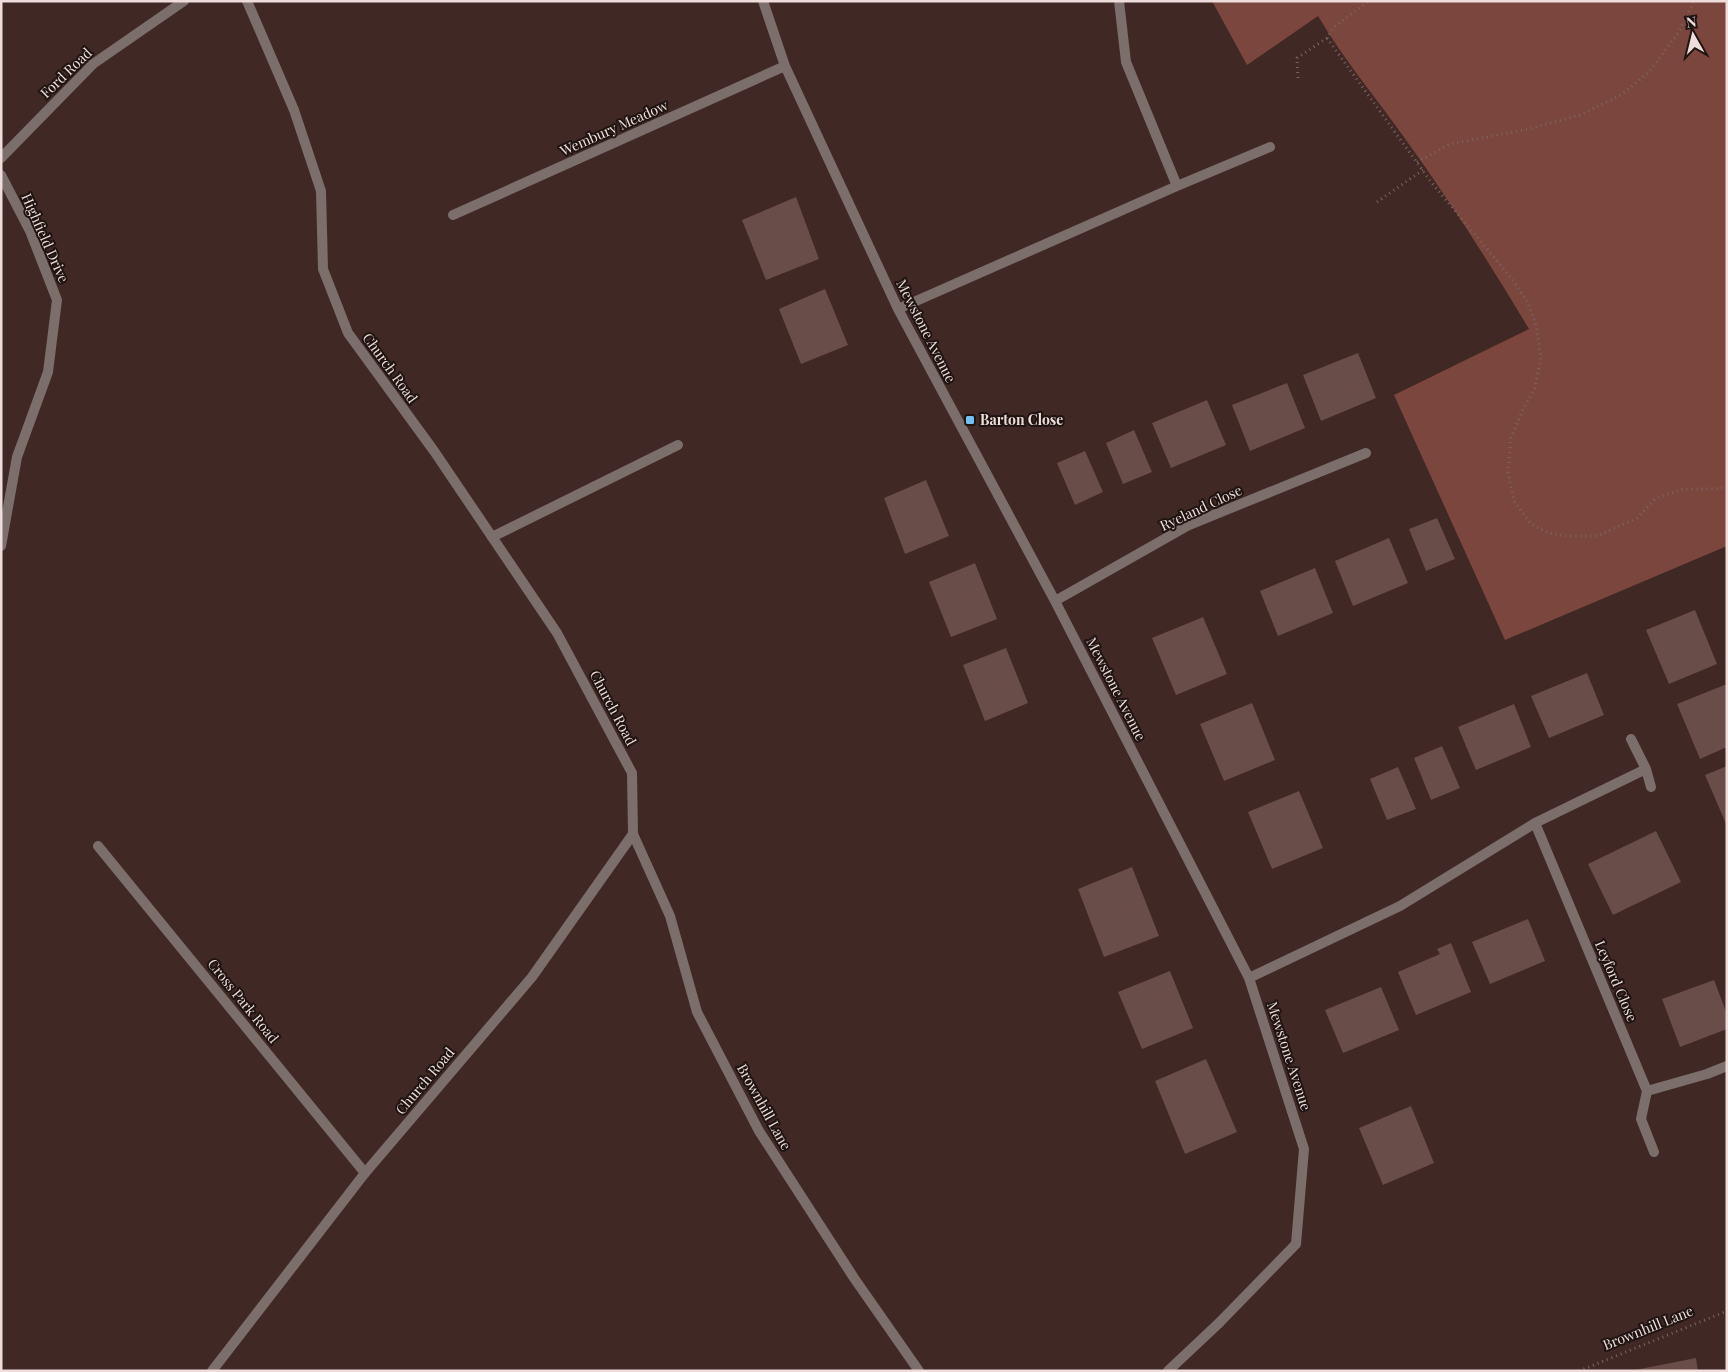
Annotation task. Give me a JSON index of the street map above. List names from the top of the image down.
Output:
{
  "streets": {
    "street": [
      "Ford Road",
      "Wembury Meadow",
      "Highfield Drive",
      "Mewstone Avenue",
      "Church Road",
      "Ryeland Close",
      "Leyford Close",
      "Cross Park Road",
      "Brownhill Lane"
    ]
  },
  "crossings": [
    ["Wembury Meadow", "Mewstone Avenue"],
    ["Mewstone Avenue", "Ryeland Close"],
    ["Church Road", "Cross Park Road"],
    ["Church Road", "Brownhill Lane"]
  ],
  "places": {
    "transit": ["Barton Close"]
  },
  "north": "top"
}
